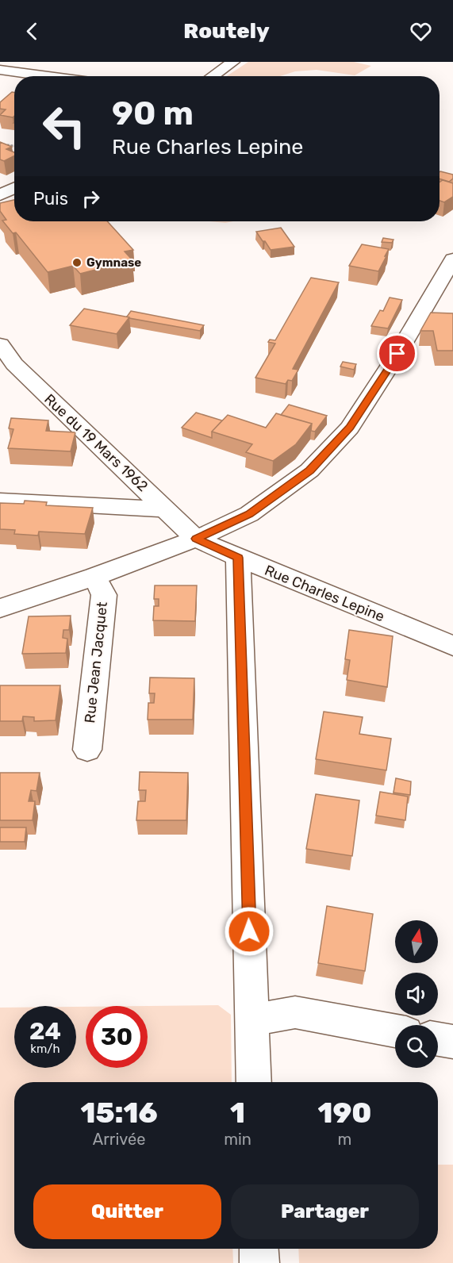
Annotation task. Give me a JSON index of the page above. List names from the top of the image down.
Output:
{
  "streets": {
    "street": ["Rue du 19 Mars 1962", "Rue Charles Lepine", "Rue Jean Jacquet"]
  },
  "crossings": [
    ["Rue du 19 Mars 1962", "Rue Charles Lepine"]
  ],
  "places": ["Gymnase"],
  "north": "top",
  "page": {
    "header": "Routely",
    "turn": ["90 m", "Rue Charles Lepine"],
    "then": "Puis",
    "speed": "24 km/h",
    "limit": "30",
    "eta": [
      "15:16",
      "Arrivée",
      "1",
      "min",
      "190",
      "m"
    ],
    "buttons": ["Quitter", "Partager"]
  }
}
